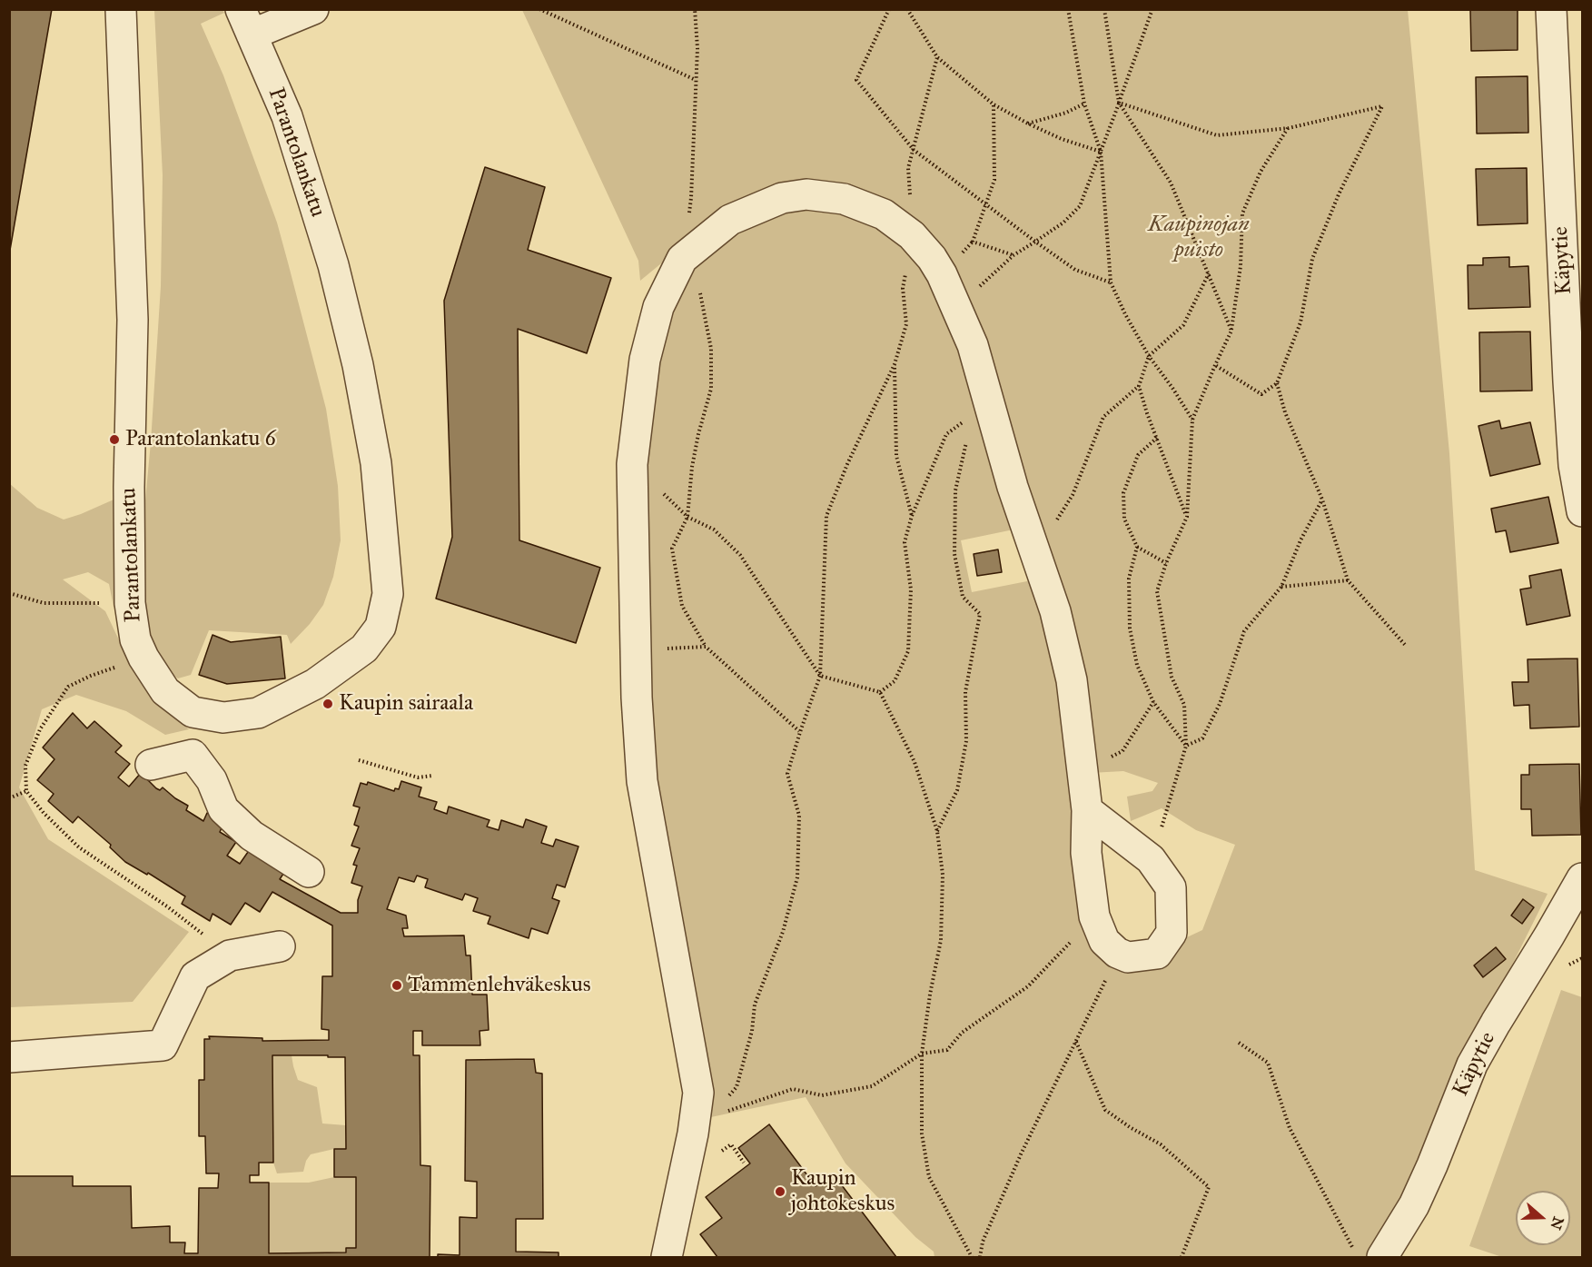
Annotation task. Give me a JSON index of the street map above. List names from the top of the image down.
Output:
{
  "streets": {
    "street": ["Parantolankatu", "Käpytie"]
  },
  "parks": ["Kaupinojan puisto"],
  "places": [
    "Parantolankatu 6",
    "Kaupin sairaala",
    "Tammenlehväkeskus",
    "Kaupin johtokeskus"
  ],
  "north": "right"
}
